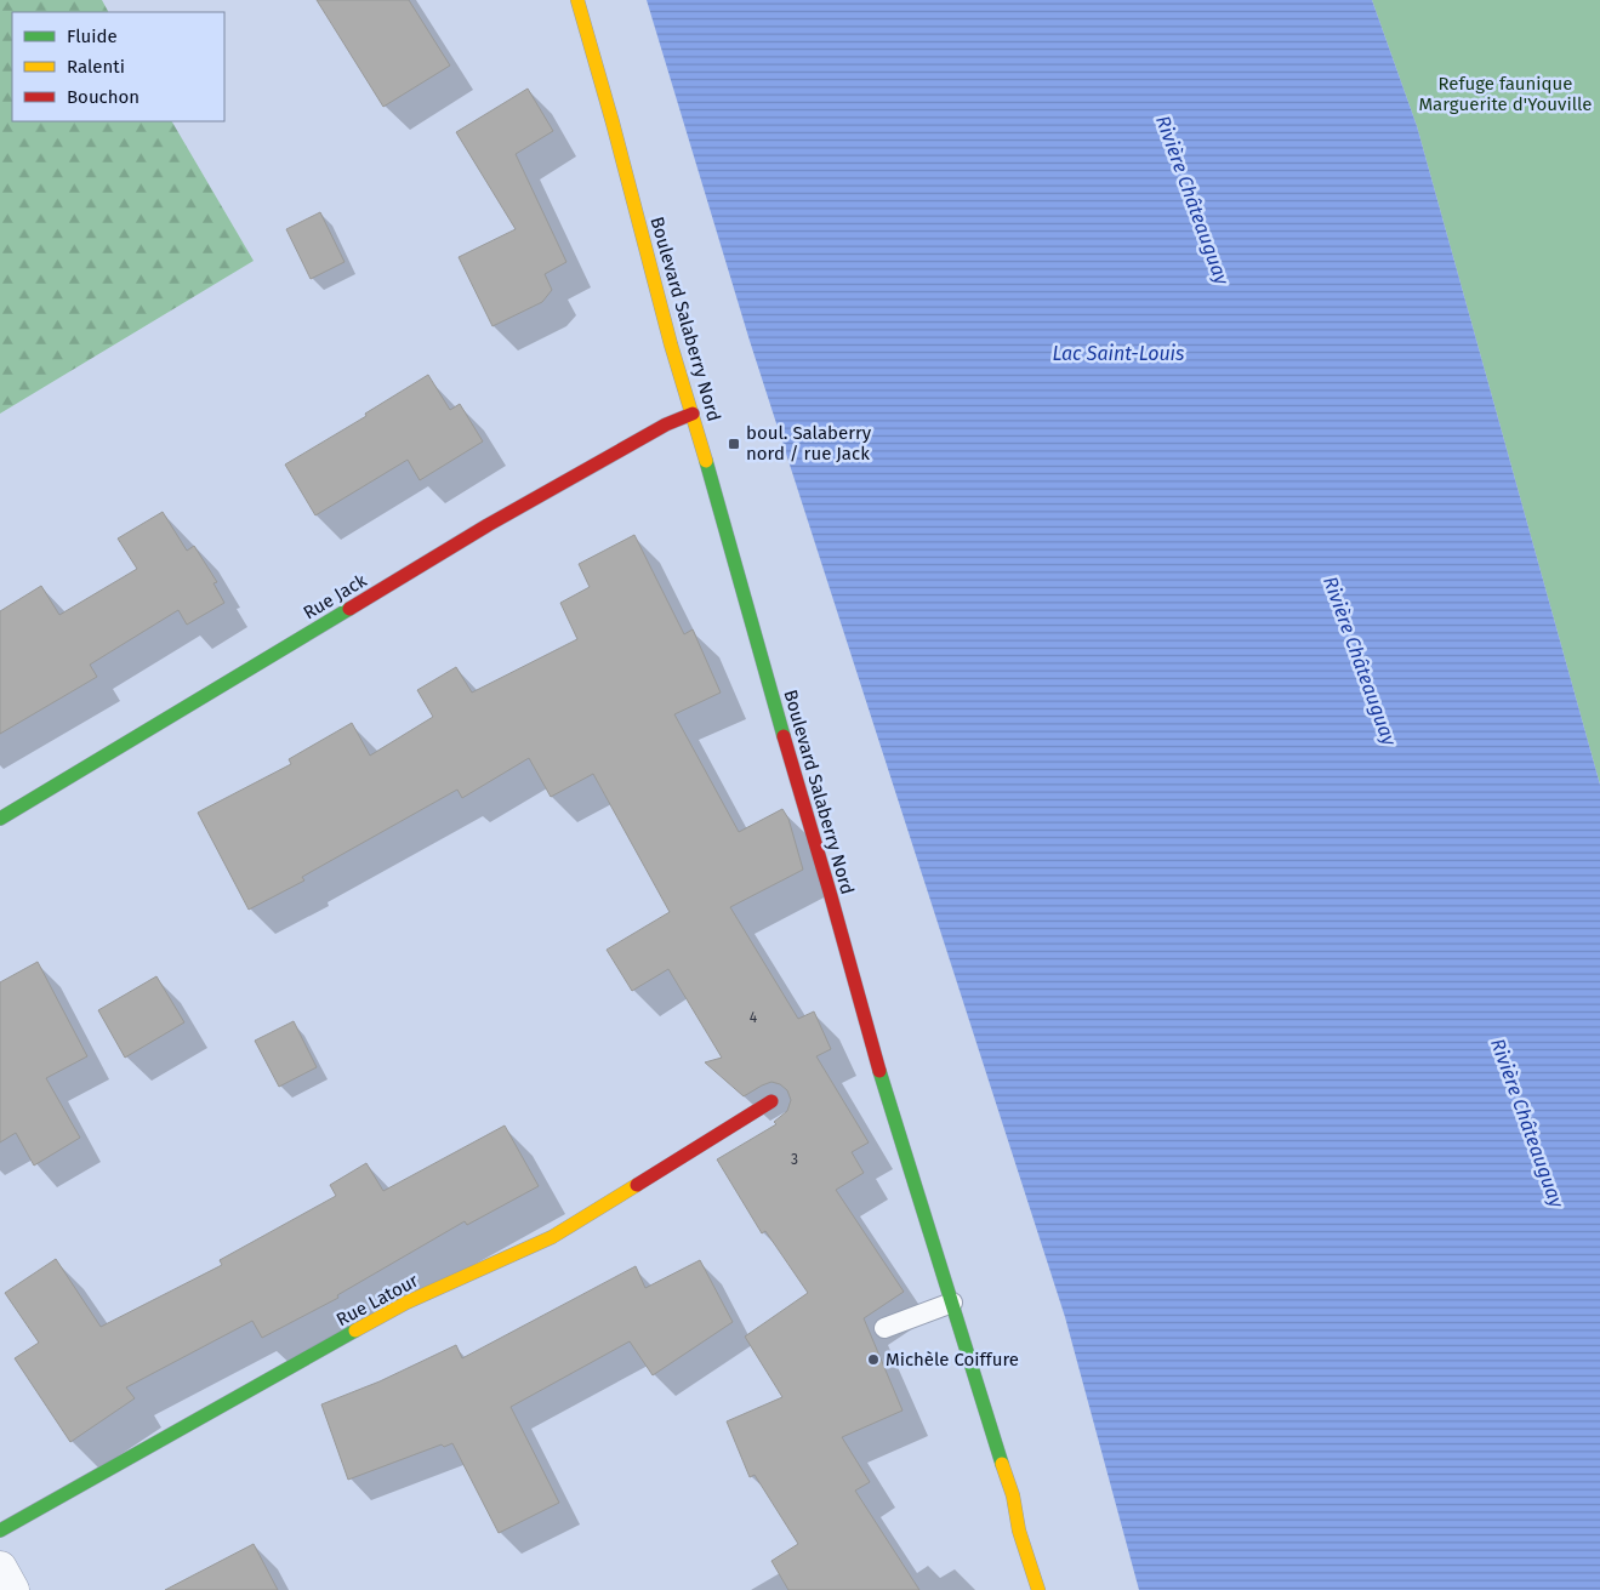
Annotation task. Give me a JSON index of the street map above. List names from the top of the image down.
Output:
{
  "streets": {
    "street": ["Boulevard Salaberry Nord", "Rue Jack", "Rue Latour"]
  },
  "crossings": [
    ["Boulevard Salaberry Nord", "Rue Jack"]
  ],
  "water": ["Rivière Châteauguay", "Lac Saint-Louis"],
  "parks": ["Refuge faunique Marguerite d'Youville"],
  "places": {
    "transit": ["boul. Salaberry nord / rue Jack"],
    "other": ["Michèle Coiffure"]
  },
  "house_numbers": ["4", "3"],
  "legend": ["Fluide", "Ralenti", "Bouchon"]
}
